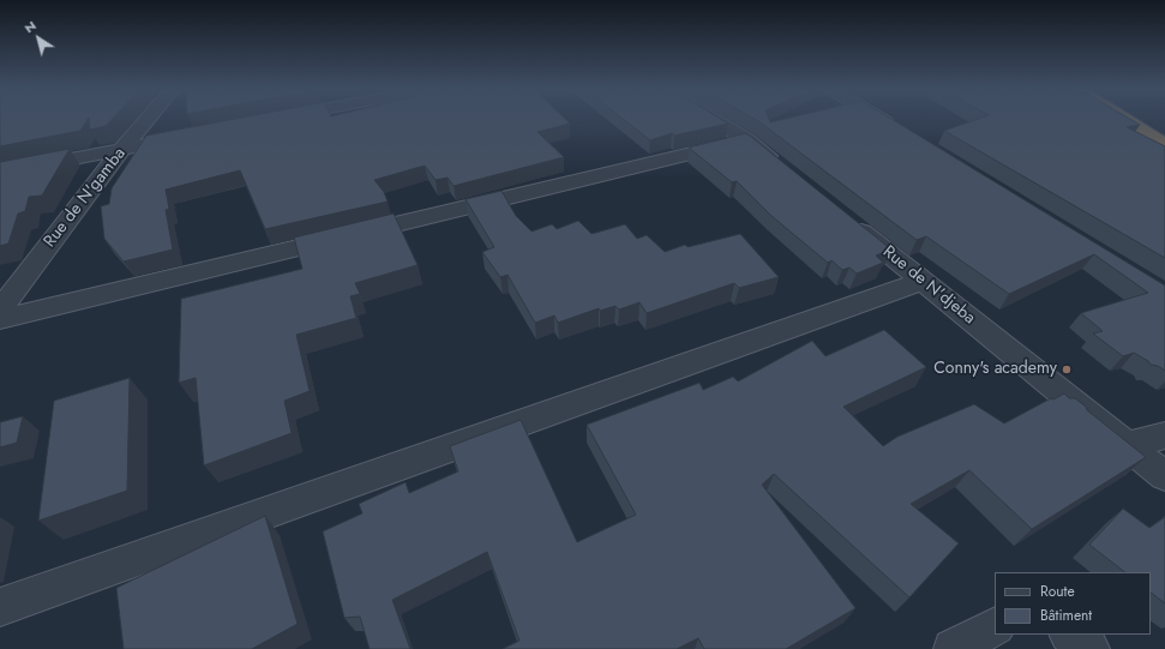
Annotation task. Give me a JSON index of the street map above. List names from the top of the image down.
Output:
{
  "streets": {
    "street": ["Rue de N'gamba", "Rue de N'djeba"]
  },
  "places": ["Conny's academy"],
  "legend": ["Route", "Bâtiment"],
  "north": "top left"
}
